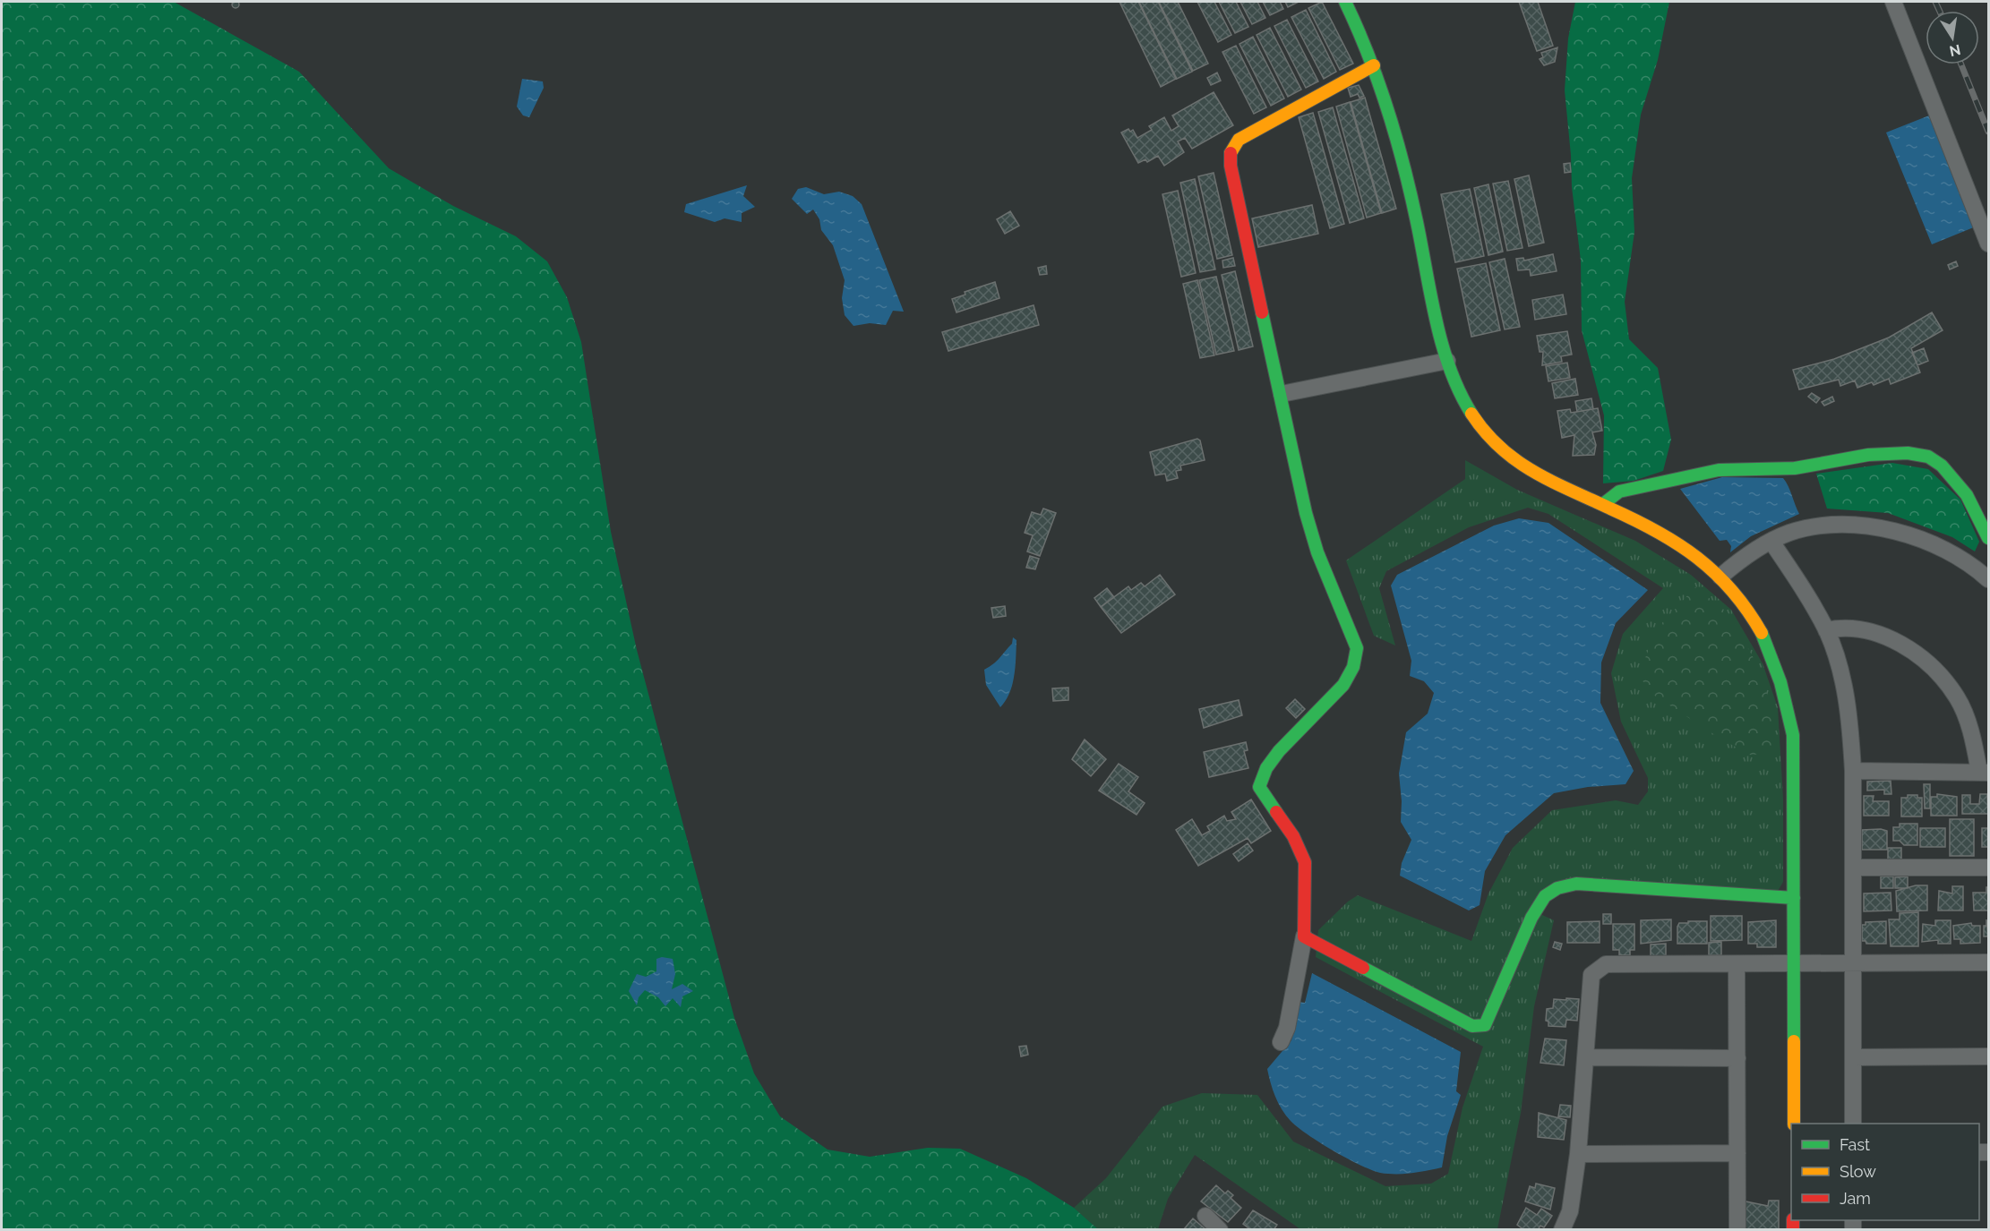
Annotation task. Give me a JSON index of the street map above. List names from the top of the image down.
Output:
{
  "legend": ["Fast", "Slow", "Jam"],
  "north": "bottom"
}
